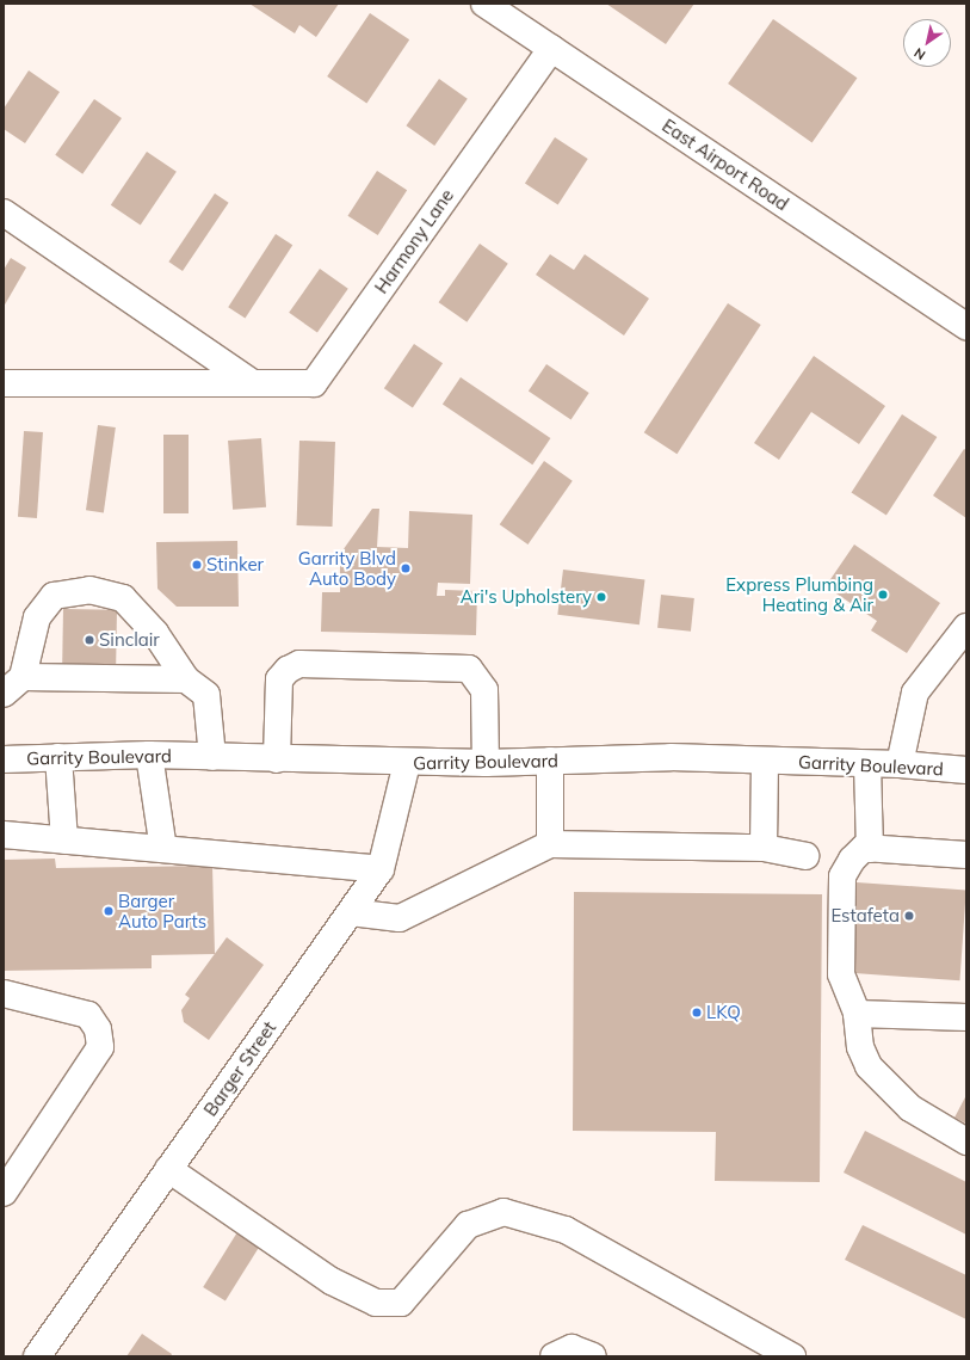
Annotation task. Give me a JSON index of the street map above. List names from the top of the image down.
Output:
{
  "streets": {
    "street": [
      "East Airport Road",
      "Harmony Lane",
      "Garrity Boulevard",
      "Barger Street"
    ]
  },
  "crossings": [
    ["East Airport Road", "Harmony Lane"],
    ["Garrity Boulevard", "Barger Street"]
  ],
  "places": [
    "Stinker",
    "Garrity Blvd Auto Body",
    "Express Plumbing Heating & Air",
    "Ari's Upholstery",
    "Sinclair",
    "Barger Auto Parts",
    "Estafeta",
    "LKQ"
  ],
  "north": "bottom left"
}
